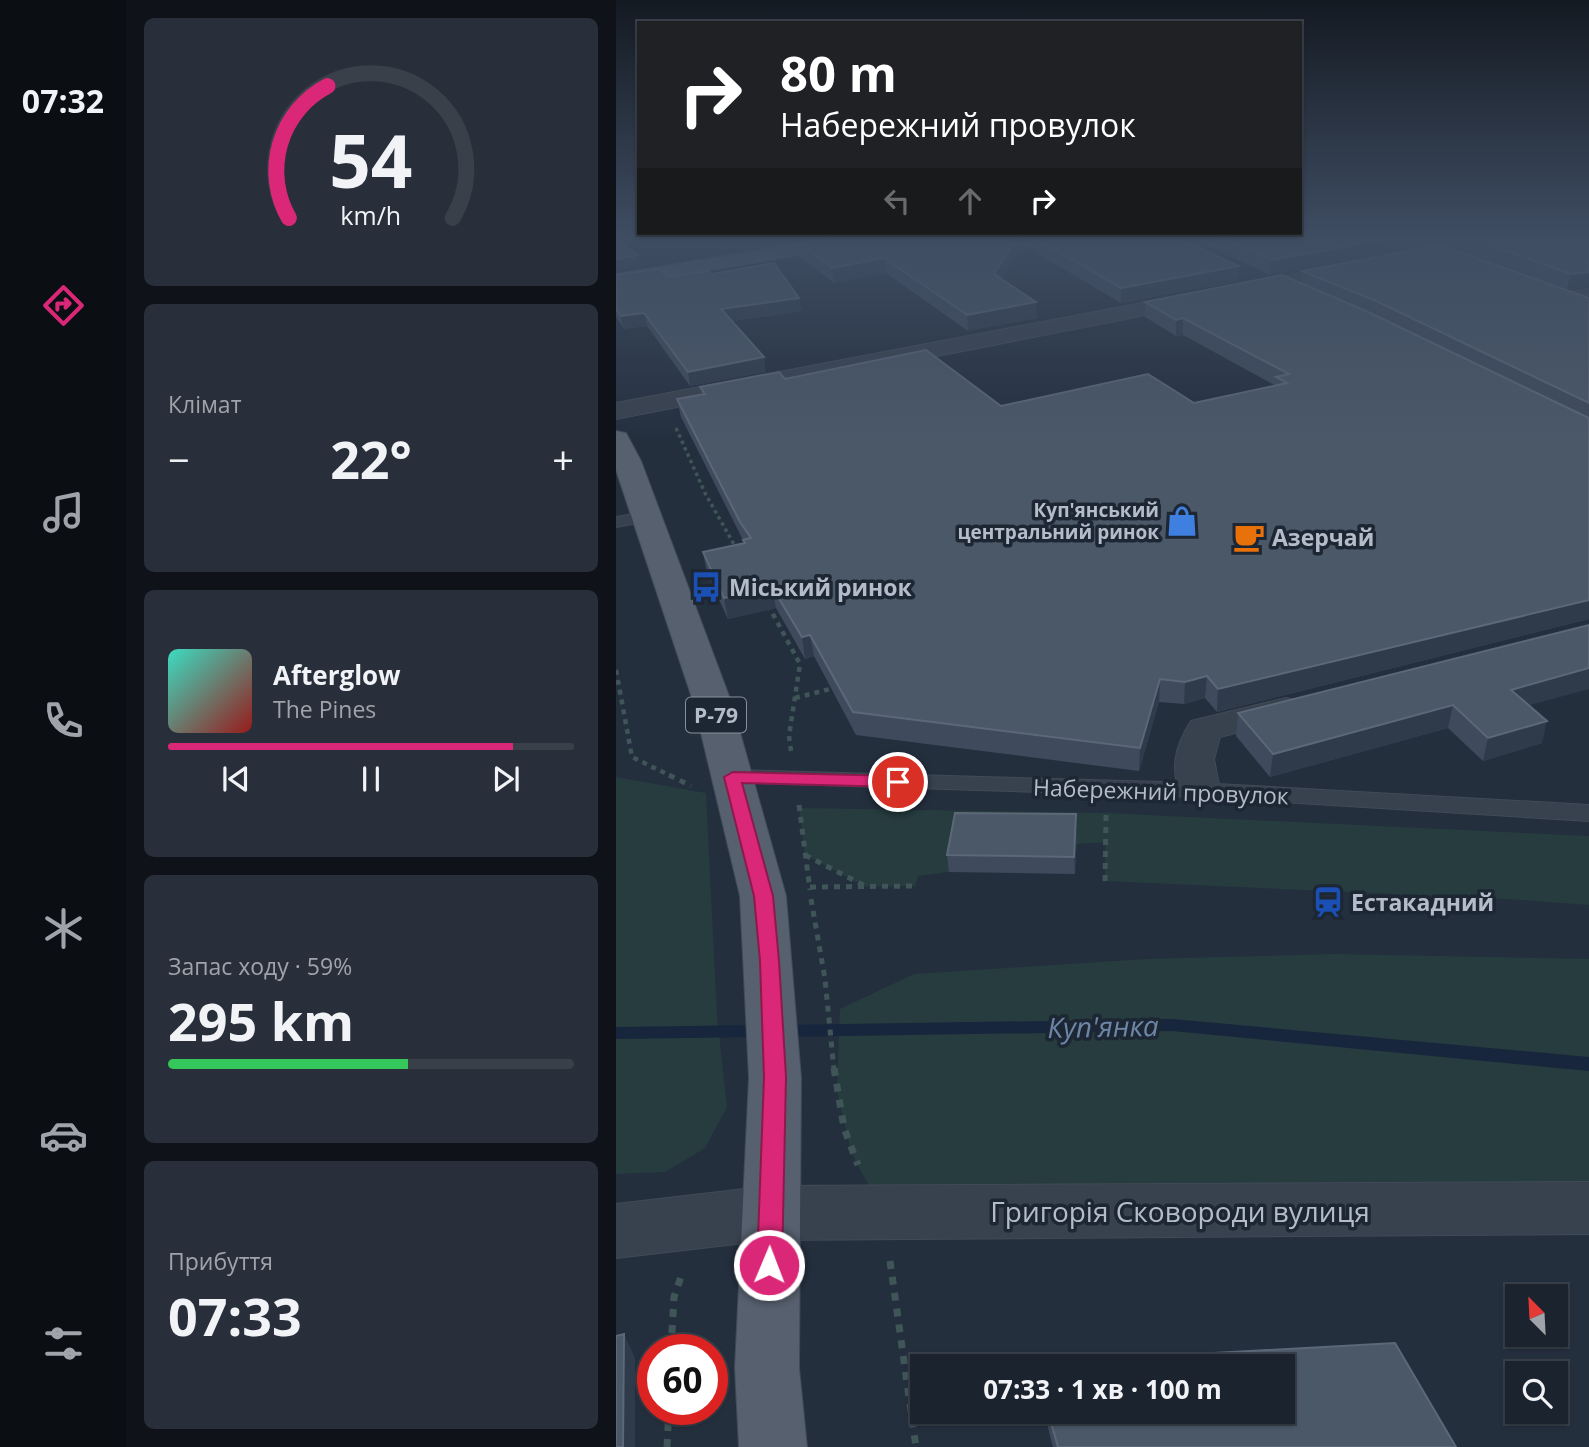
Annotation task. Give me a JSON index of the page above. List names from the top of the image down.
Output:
{
  "streets": {
    "main road": ["Р-79"],
    "street": ["Григорія Сковороди вулиця"],
    "lane": ["Набережний провулок"]
  },
  "crossings": [
    ["Р-79", "Набережний провулок"],
    ["Р-79", "Григорія Сковороди вулиця"]
  ],
  "water": ["Куп'янка"],
  "places": {
    "shop": ["Куп'янський центральний ринок"],
    "cafe": ["Азерчай"],
    "bus stop": ["Міський ринок"],
    "station": ["Естакадний"]
  },
  "north": "top left",
  "page": {
    "tabs": "07:32",
    "turn": ["80 m", "Набережний провулок"],
    "tile": [
      "Клімат",
      ["Запас ходу · 59%", "295 km"],
      ["Прибуття", "07:33"]
    ],
    "heat": ["−", "22°", "+"],
    "song": ["Afterglow", "The Pines"],
    "limit": "60",
    "trip": "07:33 · 1 хв · 100 m",
    "gauge": ["54", "km/h"]
  }
}
